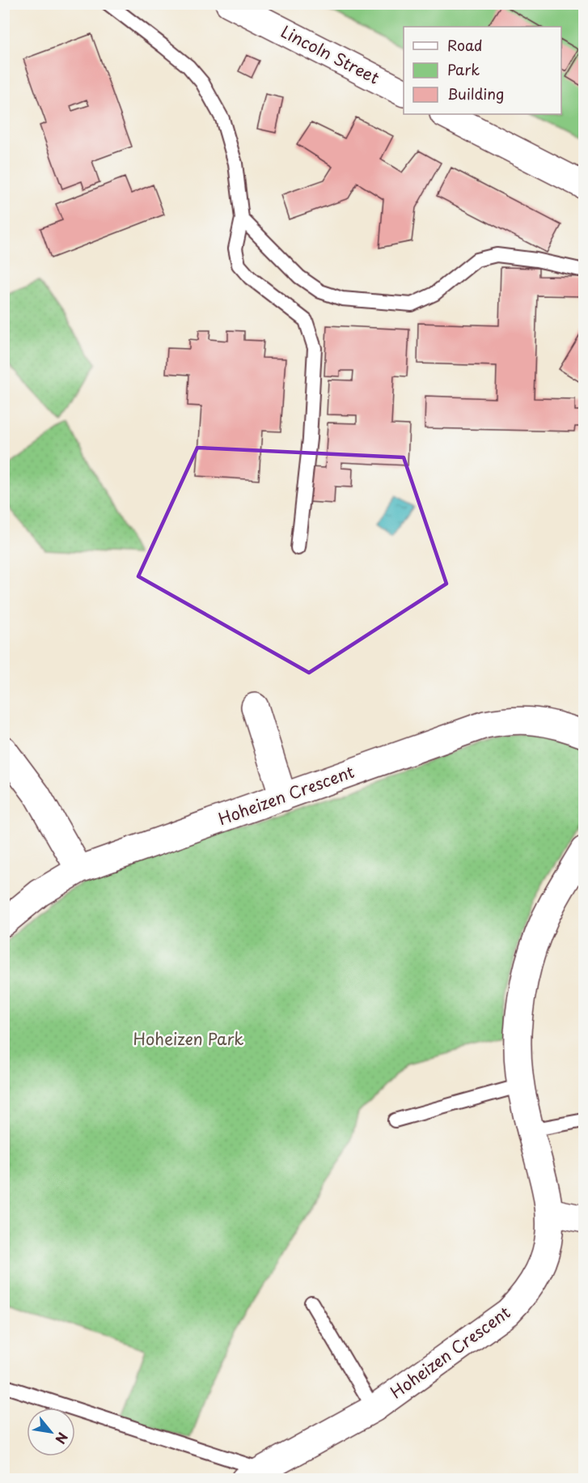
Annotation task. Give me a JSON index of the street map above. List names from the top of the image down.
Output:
{
  "streets": {
    "street": ["Lincoln Street", "Hoheizen Crescent"]
  },
  "parks": ["Hoheizen Park"],
  "legend": ["Road", "Park", "Building"],
  "north": "bottom right"
}
